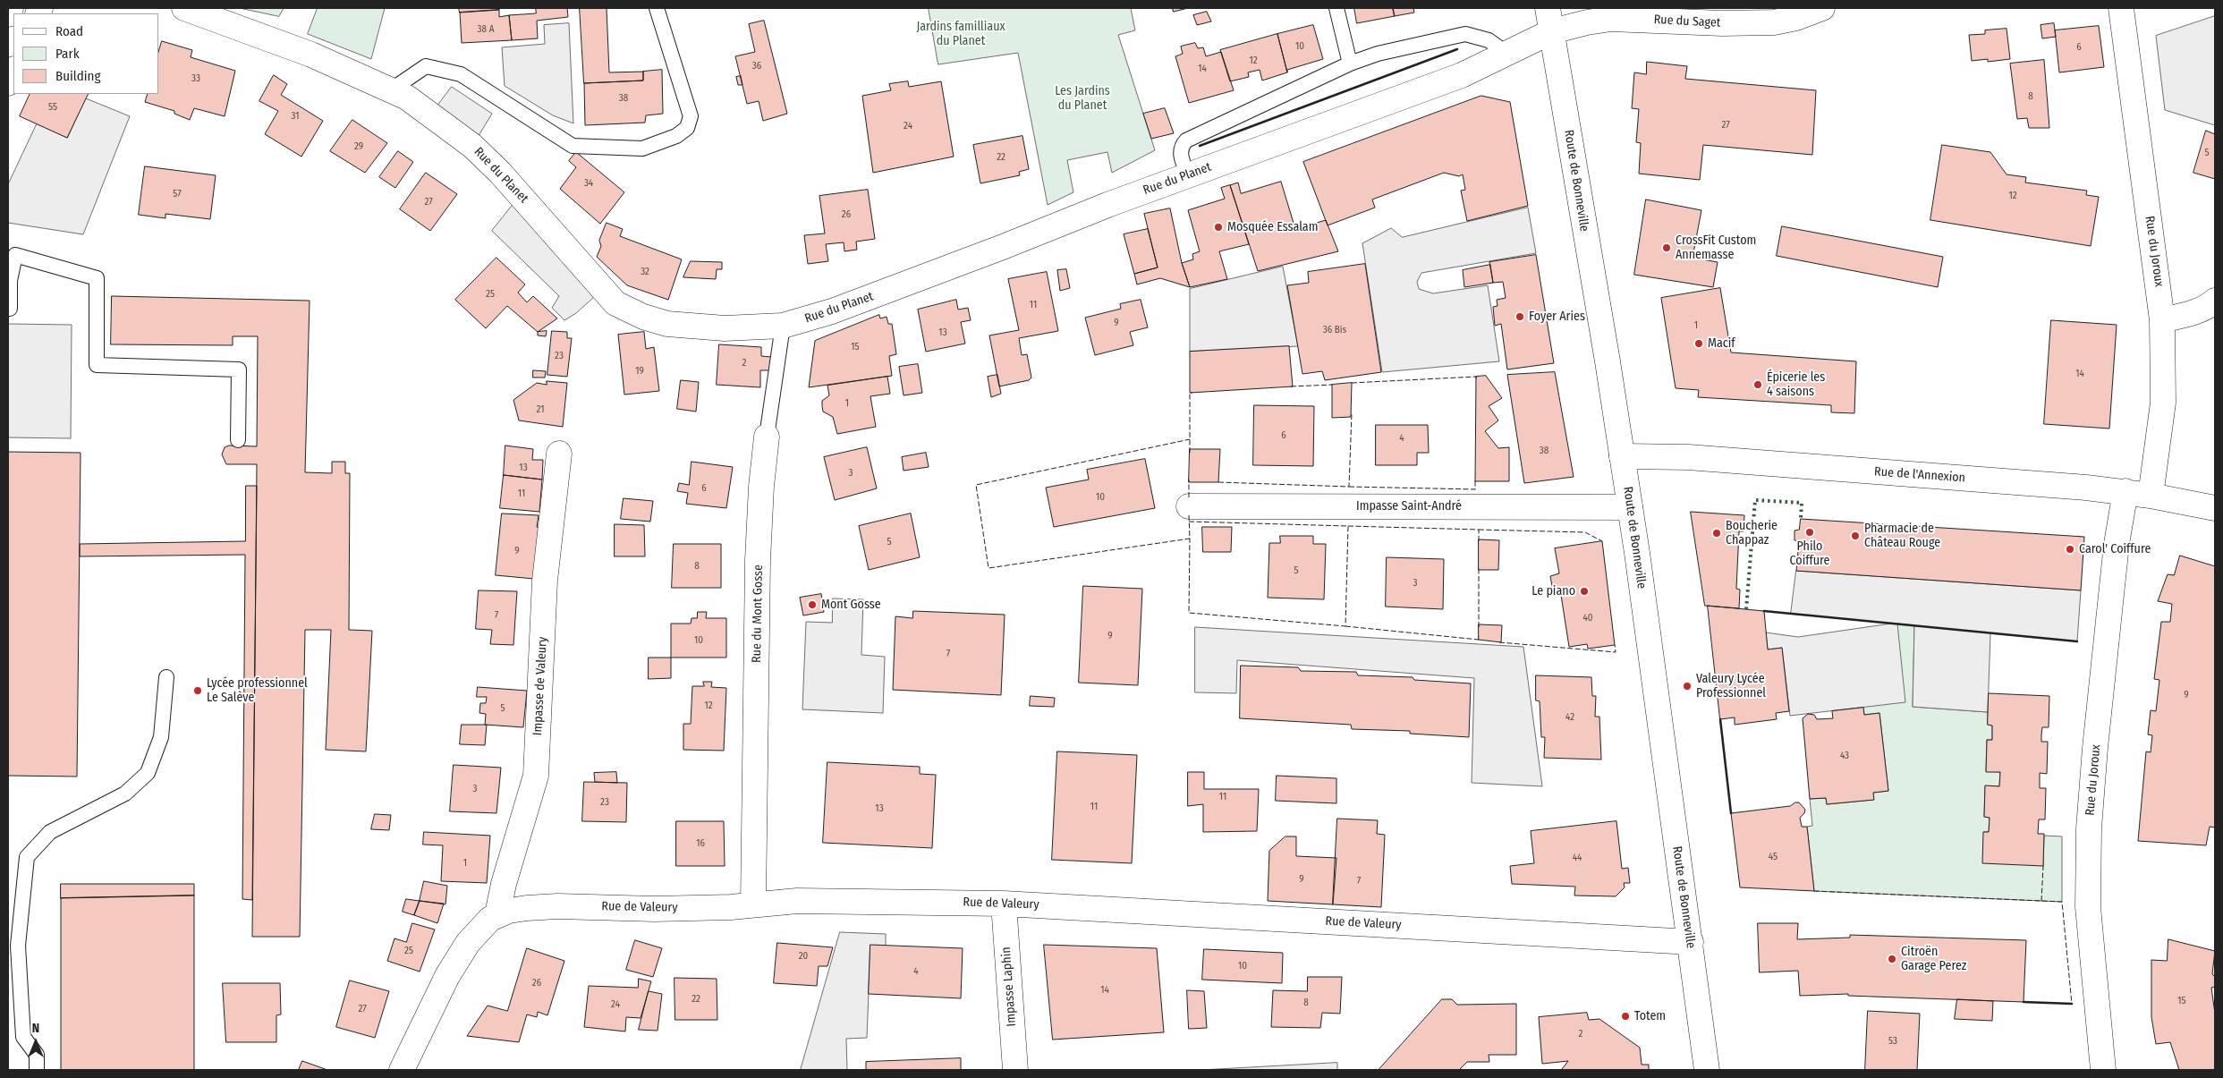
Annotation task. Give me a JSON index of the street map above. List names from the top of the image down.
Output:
{
  "streets": {
    "street": [
      "Rue du Saget",
      "Rue du Planet",
      "Route de Bonneville",
      "Rue du Joroux",
      "Rue de l'Annexion",
      "Impasse Saint-André",
      "Rue du Mont Gosse",
      "Impasse de Valeury",
      "Rue de Valeury",
      "Impasse Laphin"
    ]
  },
  "crossings": [
    ["Rue du Saget", "Rue du Planet"],
    ["Rue du Saget", "Route de Bonneville"],
    ["Rue du Planet", "Route de Bonneville"],
    ["Rue du Planet", "Rue du Mont Gosse"],
    ["Route de Bonneville", "Rue de l'Annexion"],
    ["Route de Bonneville", "Impasse Saint-André"],
    ["Route de Bonneville", "Rue de Valeury"],
    ["Rue du Joroux", "Rue de l'Annexion"],
    ["Rue du Mont Gosse", "Rue de Valeury"],
    ["Impasse de Valeury", "Rue de Valeury"],
    ["Rue de Valeury", "Impasse Laphin"]
  ],
  "parks": ["Jardins familliaux du Planet", "Les Jardins du Planet"],
  "places": [
    "Mosquée Essalam",
    "CrossFit Custom Annemasse",
    "Foyer Aries",
    "Macif",
    "Épicerie les 4 saisons",
    "Philo Coiffure",
    "Boucherie Chappaz",
    "Pharmacie de Château Rouge",
    "Carol' Coiffure",
    "Le piano",
    "Mont Gosse",
    "Valeury Lycée Professionnel",
    "Lycée professionnel Le Salève",
    "Citroën Garage Perez",
    "Totem"
  ],
  "house_numbers": [
    "38 A",
    "10",
    "6",
    "12",
    "36",
    "14",
    "33",
    "8",
    "38",
    "55",
    "31",
    "27",
    "24",
    "29",
    "5",
    "22",
    "34",
    "57",
    "12",
    "27",
    "26",
    "32",
    "25",
    "11",
    "9",
    "1",
    "36 Bis",
    "13",
    "15",
    "23",
    "2",
    "19",
    "14",
    "1",
    "21",
    "6",
    "4",
    "38",
    "13",
    "3",
    "6",
    "11",
    "10",
    "5",
    "9",
    "8",
    "5",
    "3",
    "7",
    "40",
    "9",
    "10",
    "7",
    "9",
    "12",
    "5",
    "42",
    "43",
    "3",
    "11",
    "23",
    "11",
    "13",
    "16",
    "45",
    "44",
    "1",
    "9",
    "7",
    "25",
    "20",
    "10",
    "4",
    "26",
    "14",
    "22",
    "15",
    "8",
    "24",
    "27",
    "2",
    "53"
  ],
  "legend": ["Road", "Park", "Building"],
  "north": "top"
}
